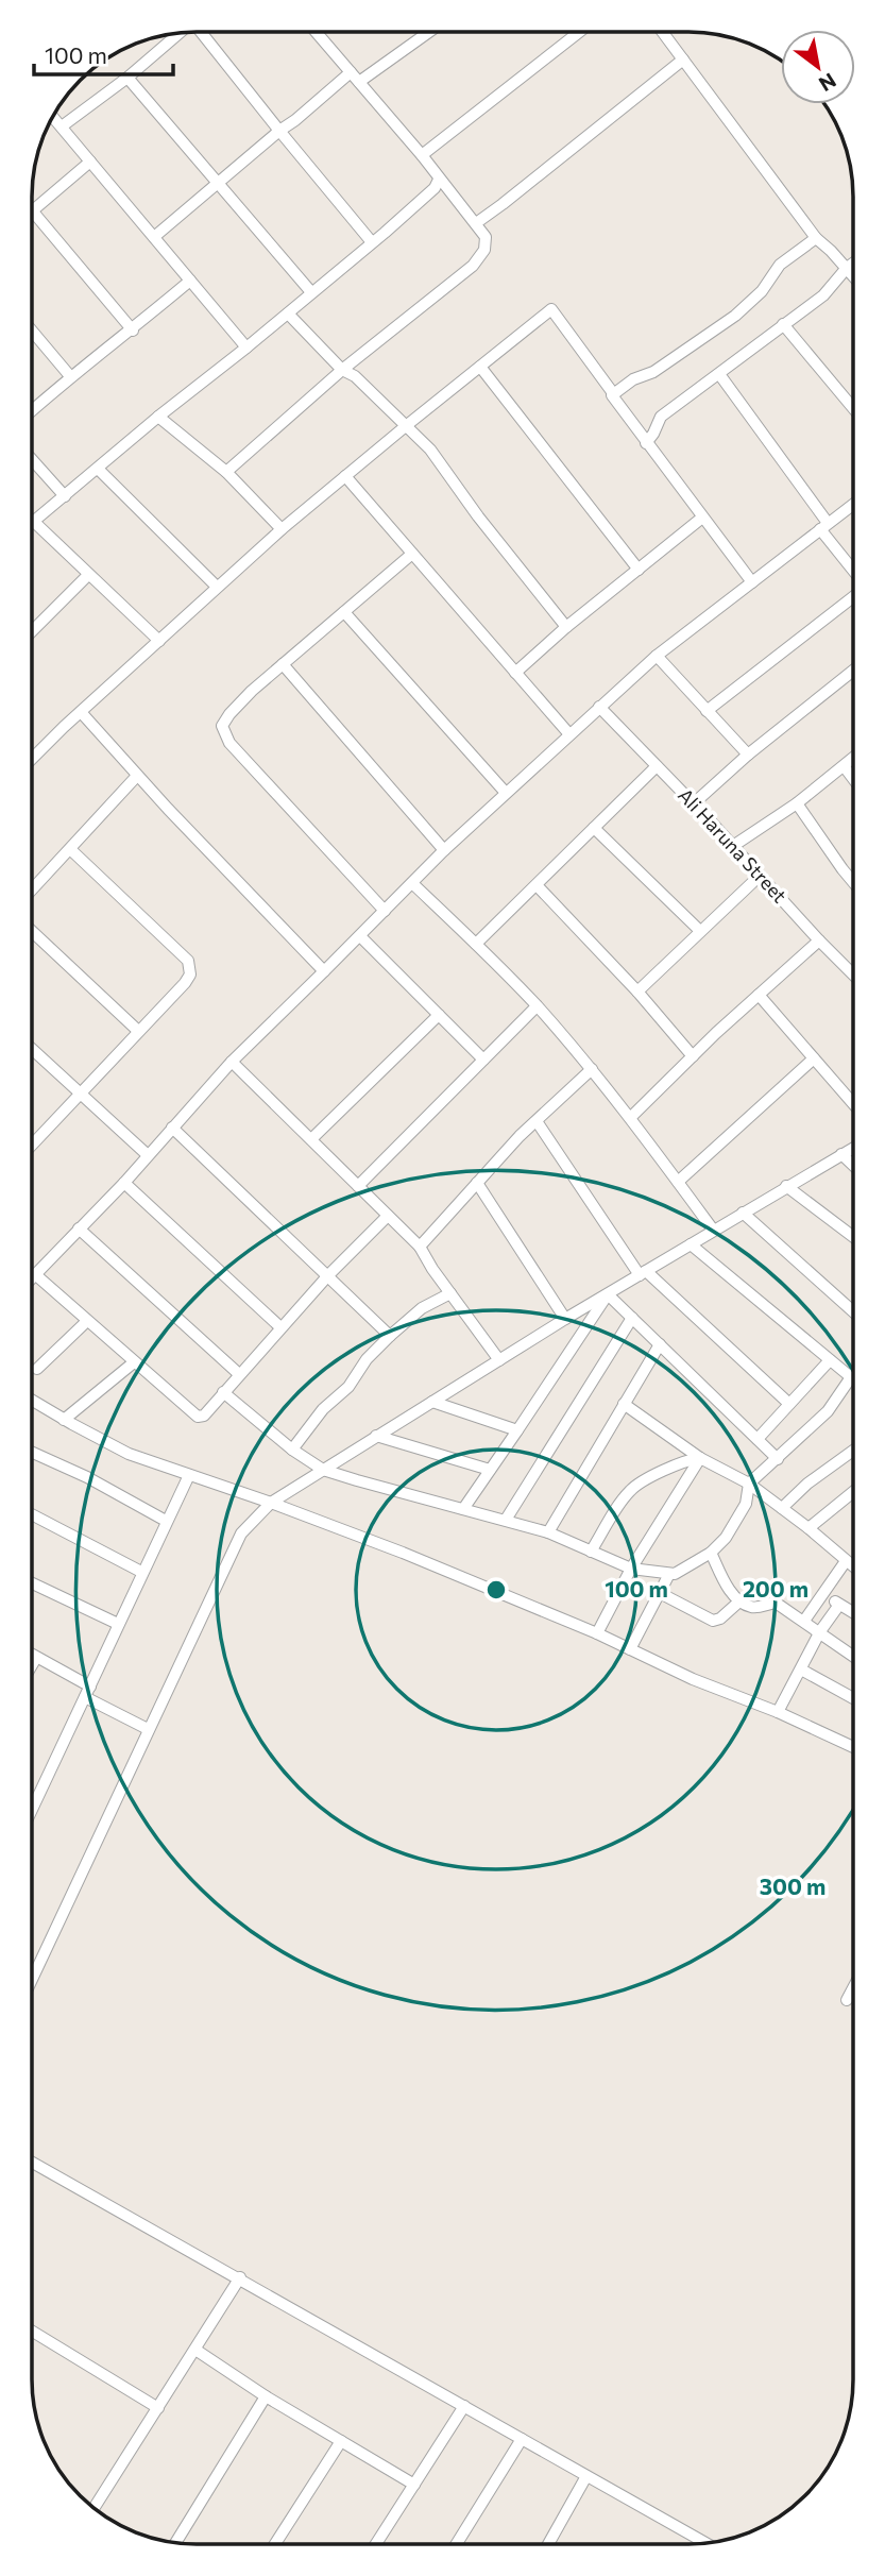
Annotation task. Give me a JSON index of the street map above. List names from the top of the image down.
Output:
{
  "streets": {
    "street": ["Ali Haruna Street"]
  },
  "scale_bar": "100 m",
  "north": "bottom right",
  "rings": ["100 m", "200 m", "300 m"]
}
